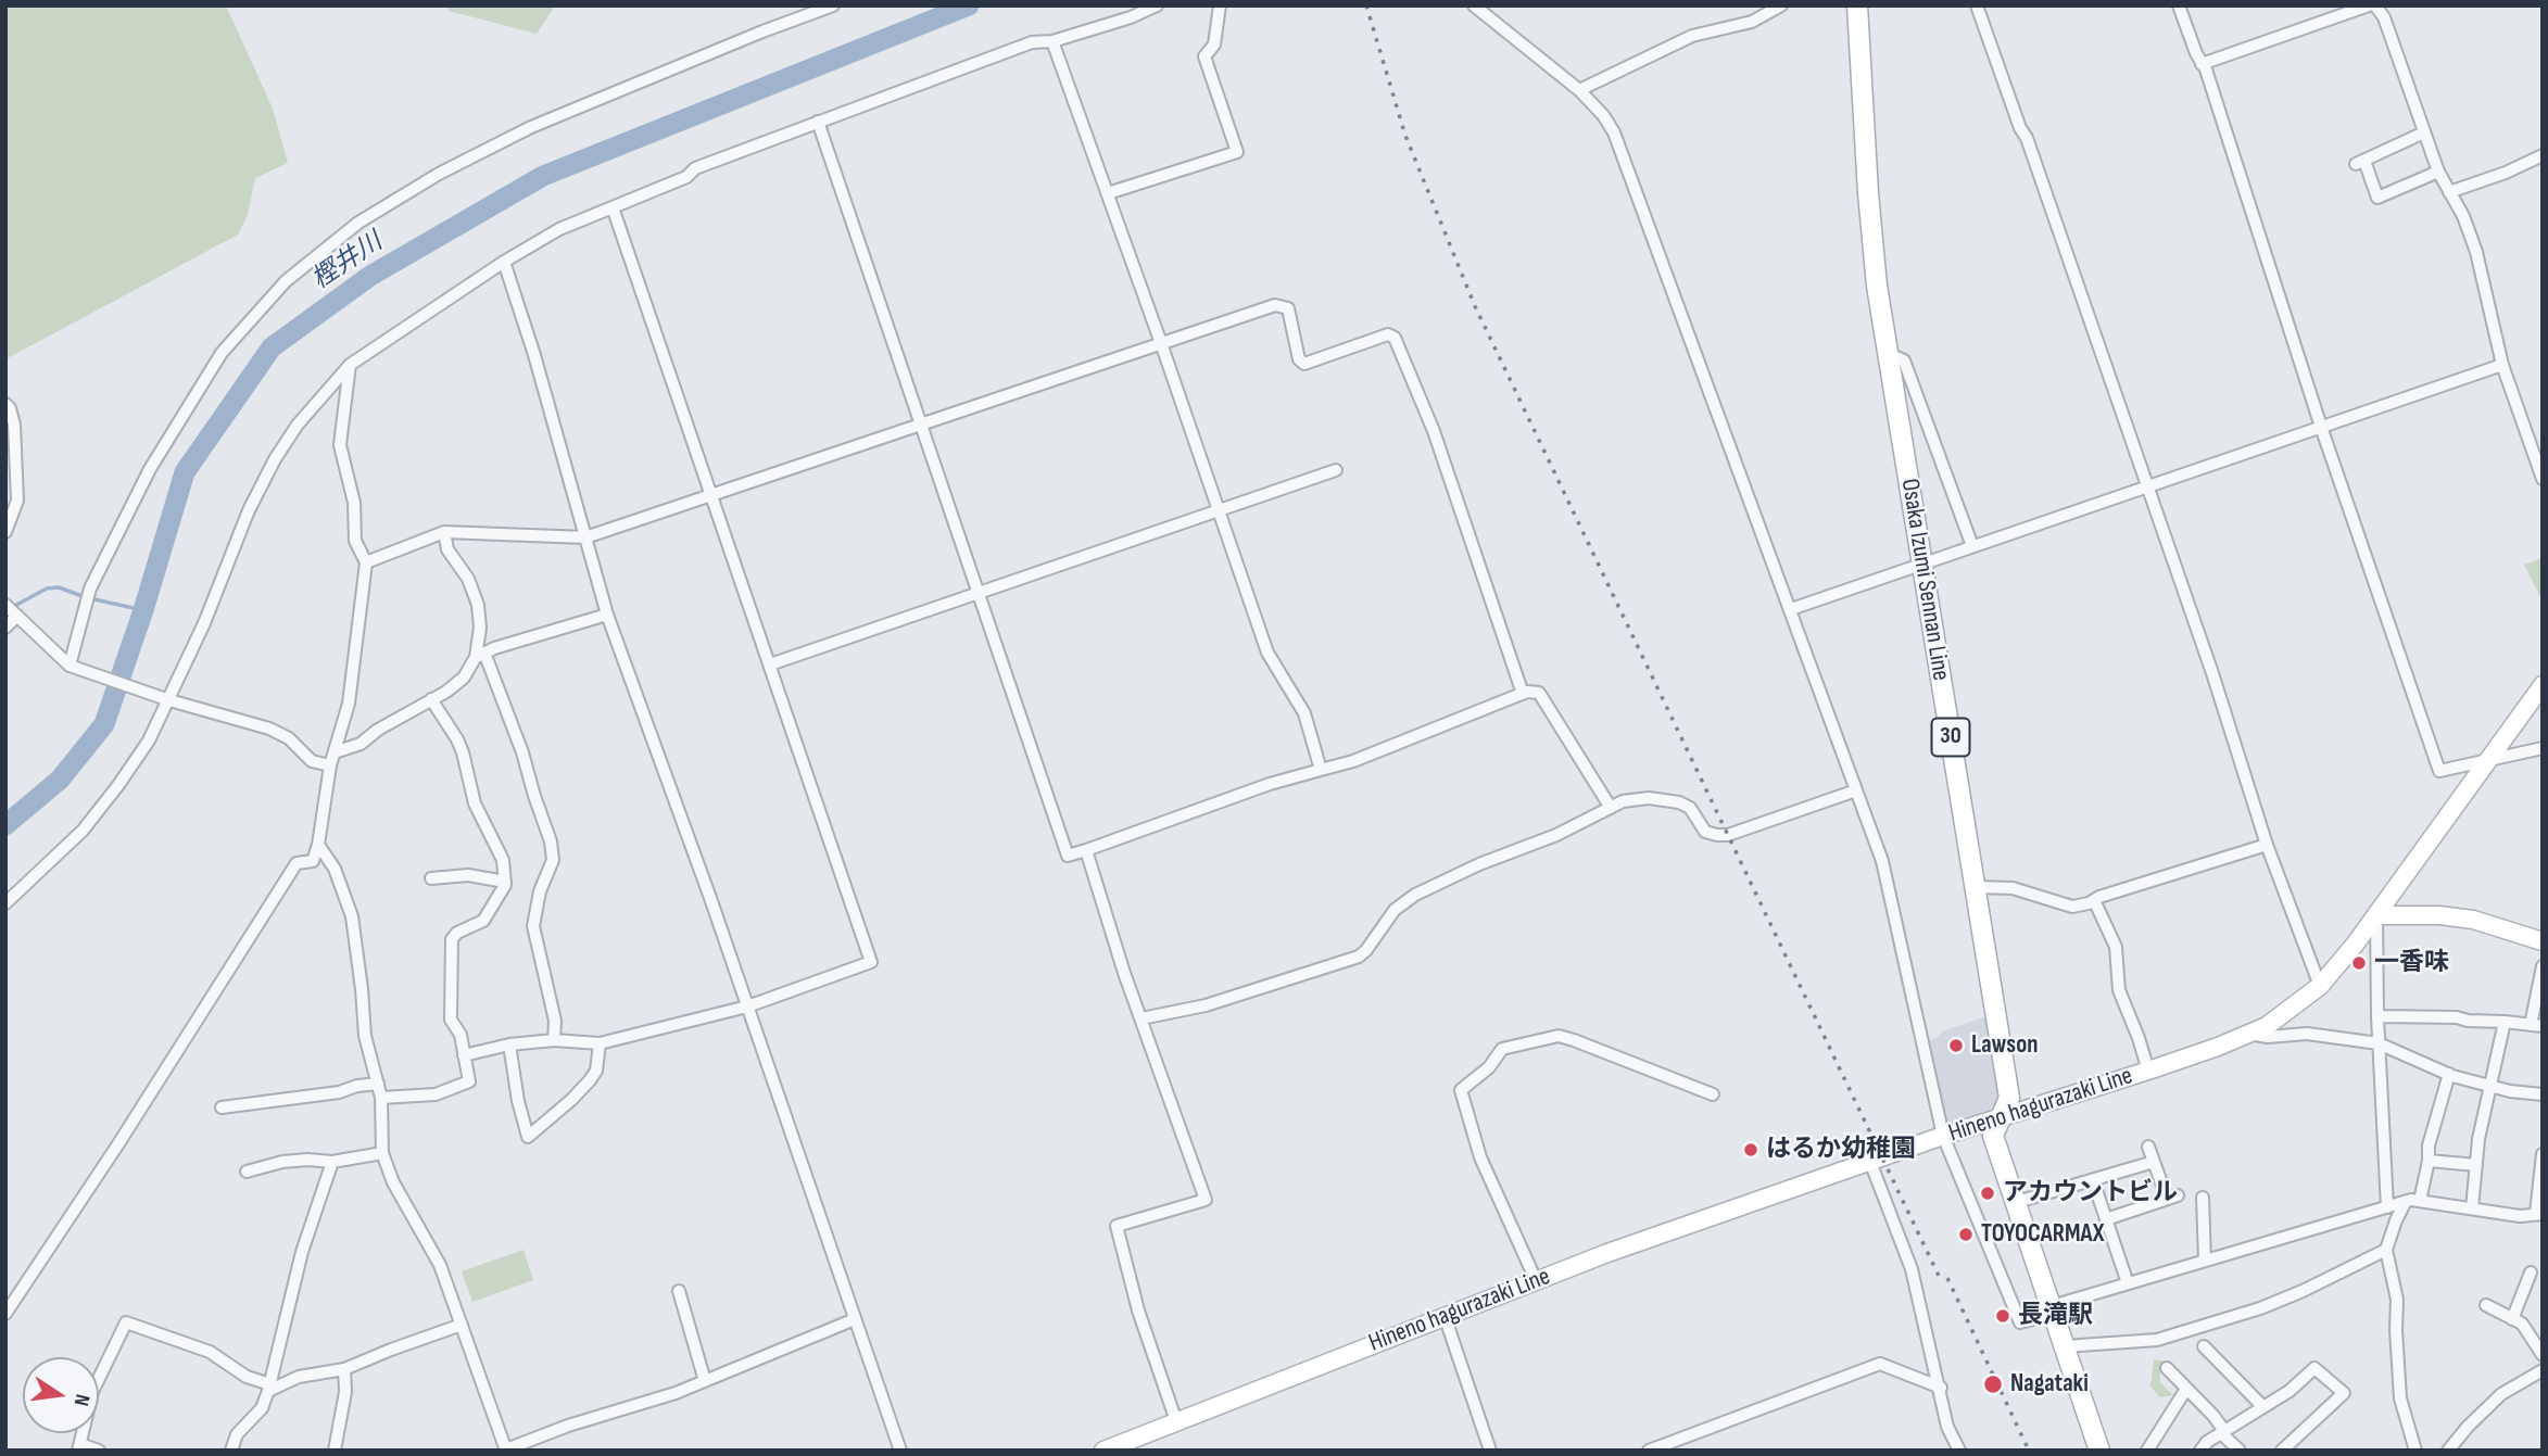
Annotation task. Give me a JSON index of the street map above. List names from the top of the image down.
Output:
{
  "streets": {
    "main road": ["Osaka Izumi Sennan Line", "30", "Hineno hagurazaki Line"]
  },
  "crossings": [
    ["Osaka Izumi Sennan Line", "Hineno hagurazaki Line"]
  ],
  "water": ["樫井川"],
  "places": [
    "一香味",
    "Lawson",
    "はるか幼稚園",
    "アカウントビル",
    "TOYOCARMAX",
    "長滝駅",
    "Nagataki"
  ],
  "north": "right"
}
